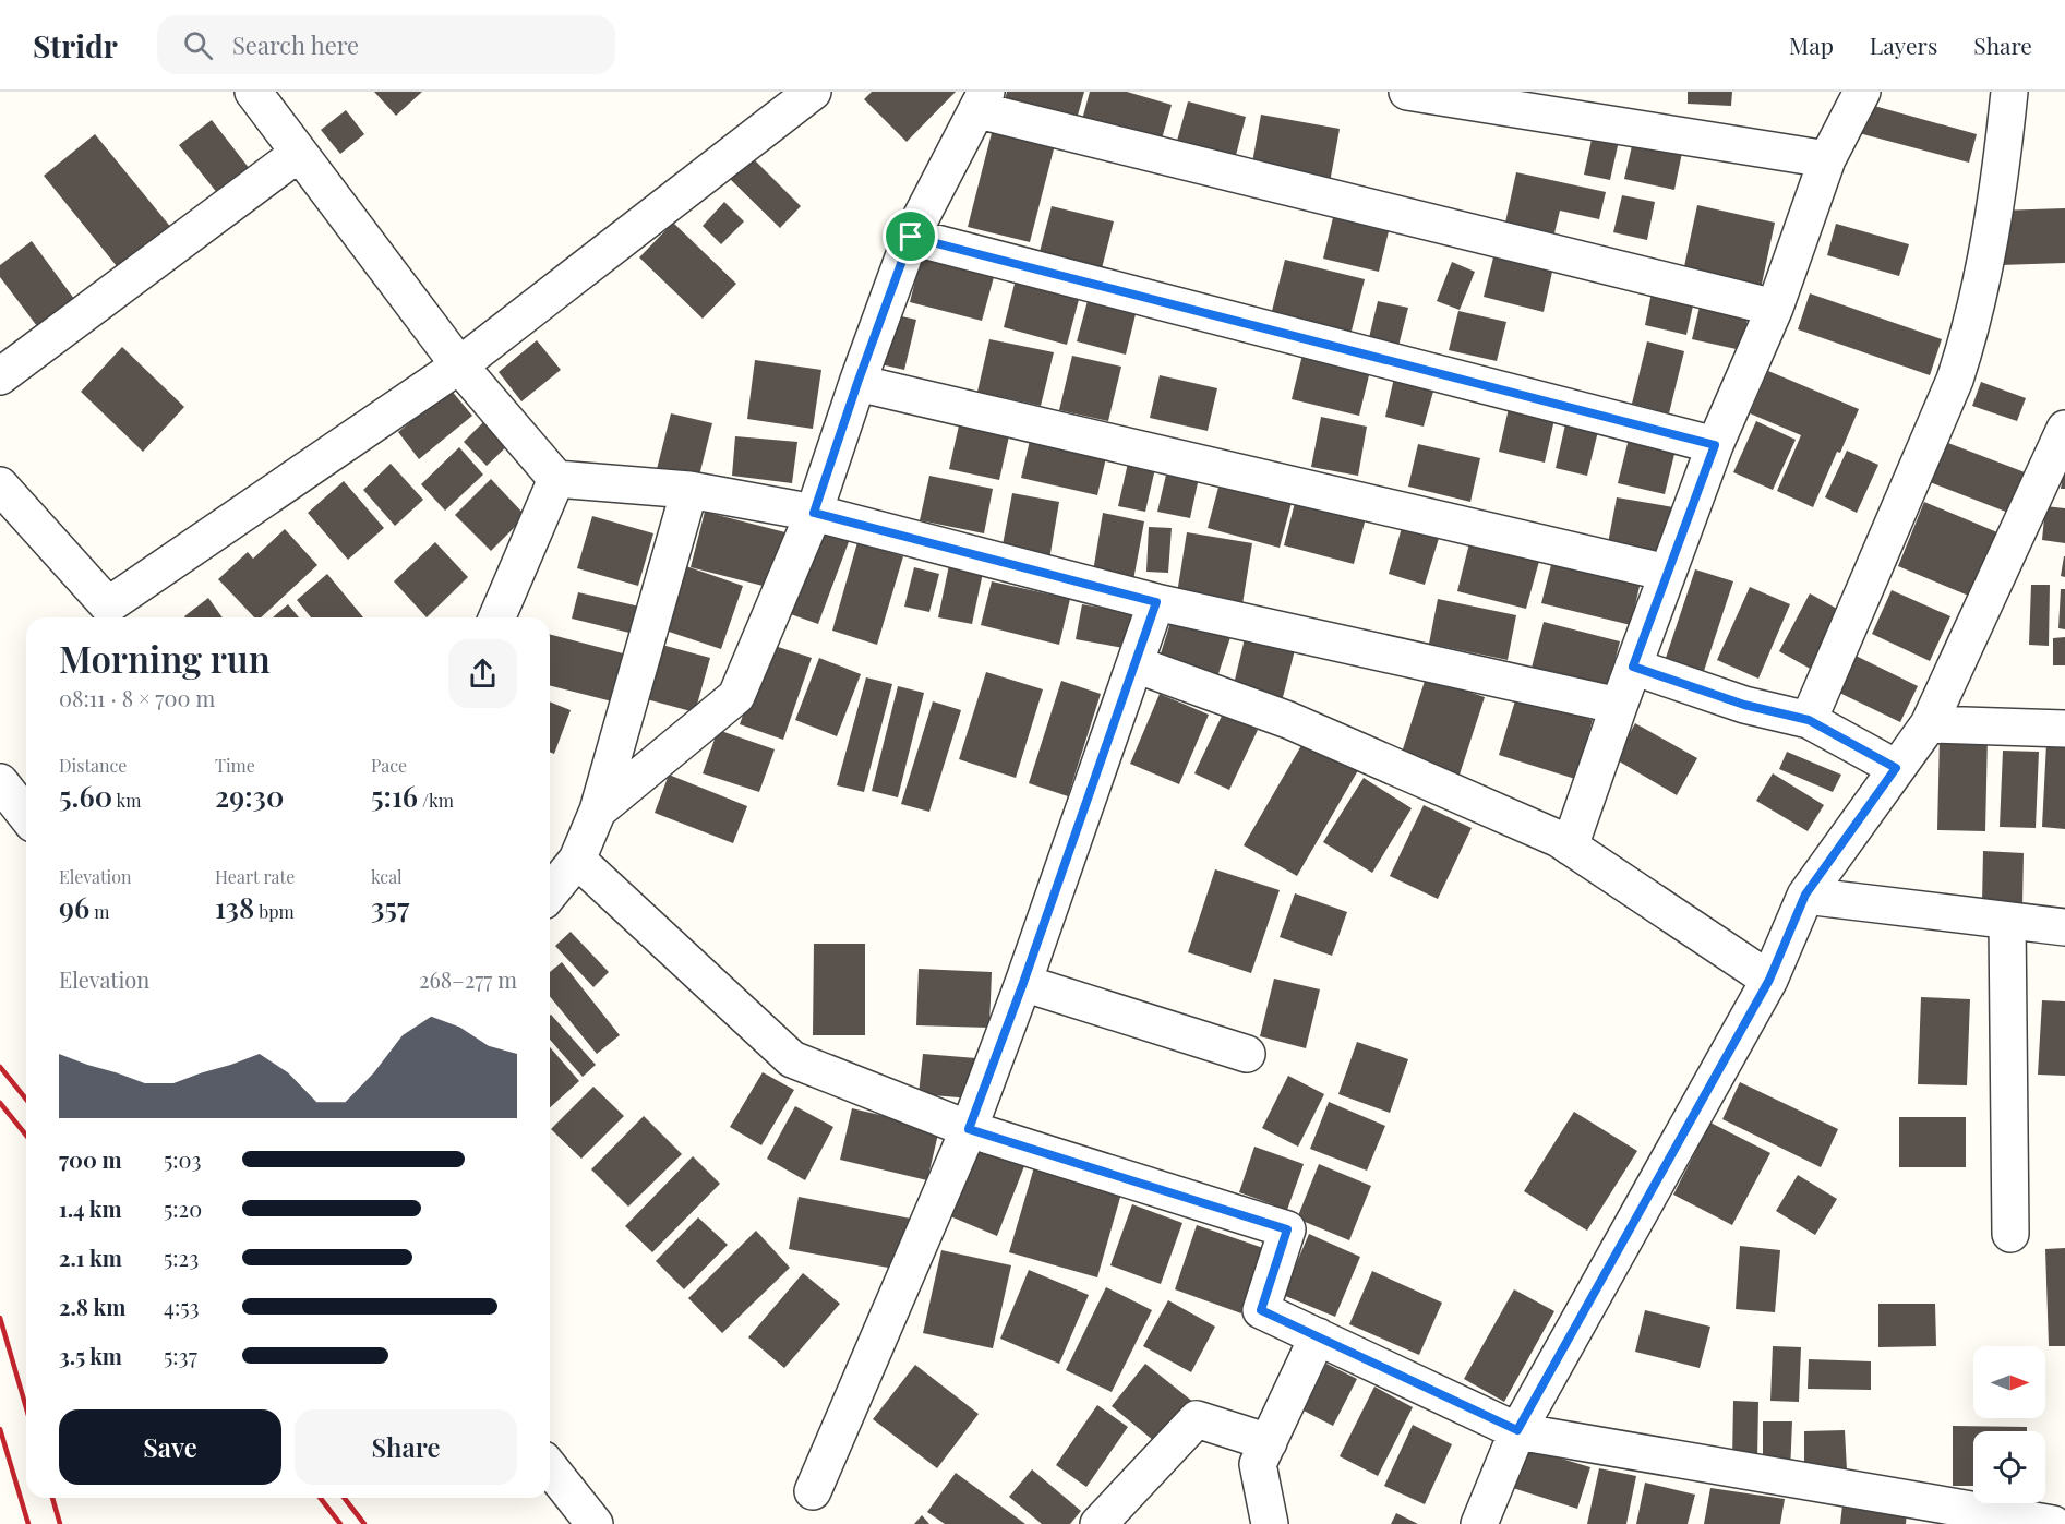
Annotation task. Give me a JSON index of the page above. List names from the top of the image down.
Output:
{
  "north": "right",
  "page": {
    "header": "Stridr",
    "search": "Search here",
    "nav": ["Map", "Layers", "Share"],
    "heading": ["Morning run", "08:11 · 8 × 700 m"],
    "stats": [
      ["Distance", "5.60 km"],
      ["Time", "29:30"],
      ["Pace", "5:16 /km"],
      ["Elevation", "96 m"],
      ["Heart rate", "138 bpm"],
      ["kcal", "357"]
    ],
    "chart": ["Elevation", "268–277 m"],
    "list": [
      {
        "name": "700 m",
        "note": "5:03"
      },
      {
        "name": "1.4 km",
        "note": "5:20"
      },
      {
        "name": "2.1 km",
        "note": "5:23"
      },
      {
        "name": "2.8 km",
        "note": "4:53"
      },
      {
        "name": "3.5 km",
        "note": "5:37"
      }
    ],
    "buttons": ["Save", "Share"]
  }
}
